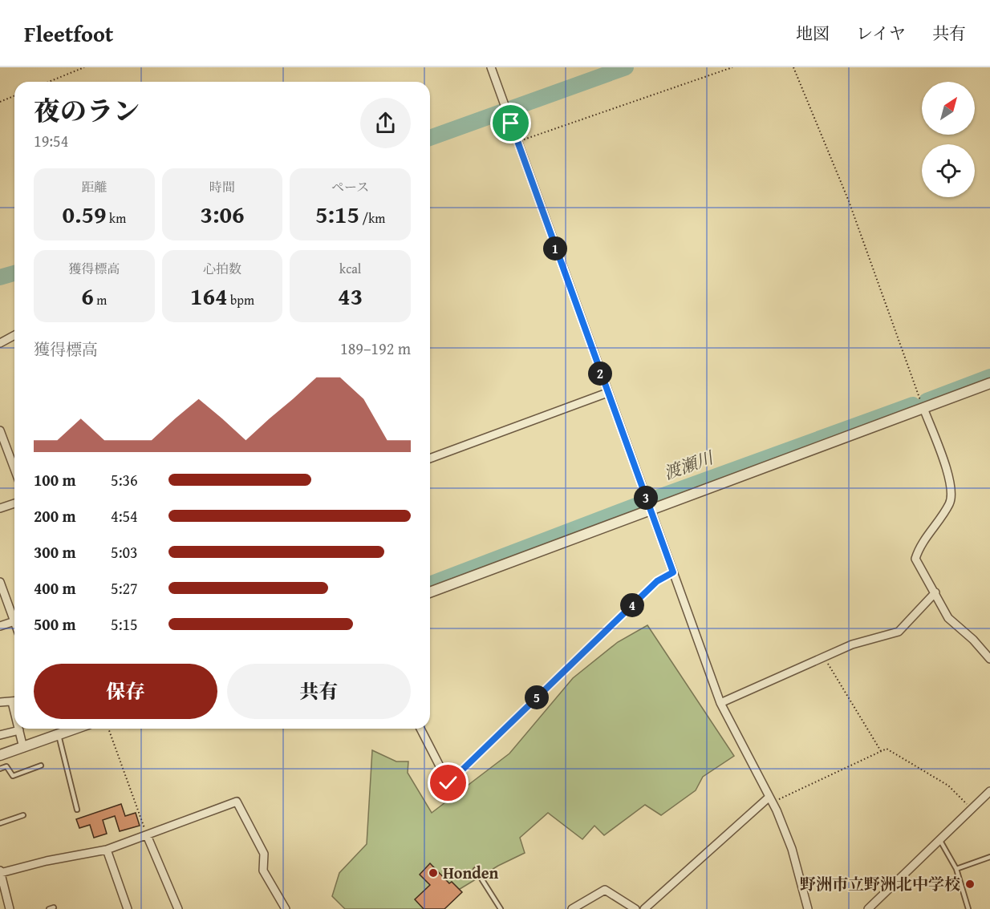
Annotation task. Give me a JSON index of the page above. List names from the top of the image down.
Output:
{
  "water": ["渡瀬川"],
  "places": ["Honden", "野洲市立野洲北中学校"],
  "north": "top right",
  "page": {
    "header": "Fleetfoot",
    "nav": ["地図", "レイヤ", "共有"],
    "heading": ["夜のラン", "19:54"],
    "stats": [
      ["距離", "0.59 km"],
      ["時間", "3:06"],
      ["ペース", "5:15 /km"],
      ["獲得標高", "6 m"],
      ["心拍数", "164 bpm"],
      ["kcal", "43"]
    ],
    "pins": [
      "1",
      "2",
      "3",
      "4",
      "5"
    ],
    "chart": ["獲得標高", "189–192 m"],
    "list": [
      {
        "name": "100 m",
        "note": "5:36"
      },
      {
        "name": "200 m",
        "note": "4:54"
      },
      {
        "name": "300 m",
        "note": "5:03"
      },
      {
        "name": "400 m",
        "note": "5:27"
      },
      {
        "name": "500 m",
        "note": "5:15"
      }
    ],
    "buttons": ["保存", "共有"]
  }
}
